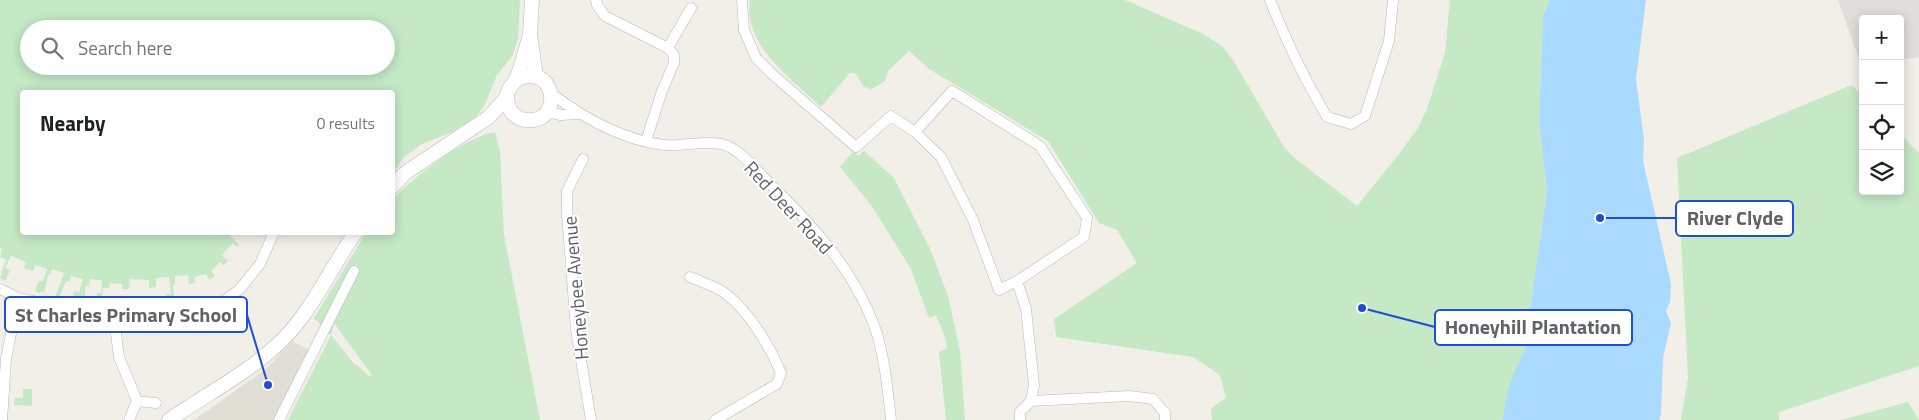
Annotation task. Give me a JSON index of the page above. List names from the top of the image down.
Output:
{
  "streets": {
    "street": ["Red Deer Road", "Honeybee Avenue"]
  },
  "places": ["River Clyde", "Honeyhill Plantation", "St Charles Primary School"],
  "page": {
    "map_buttons": ["+", "−"],
    "search": "Search here",
    "heading": ["Nearby", "0 results"]
  }
}
